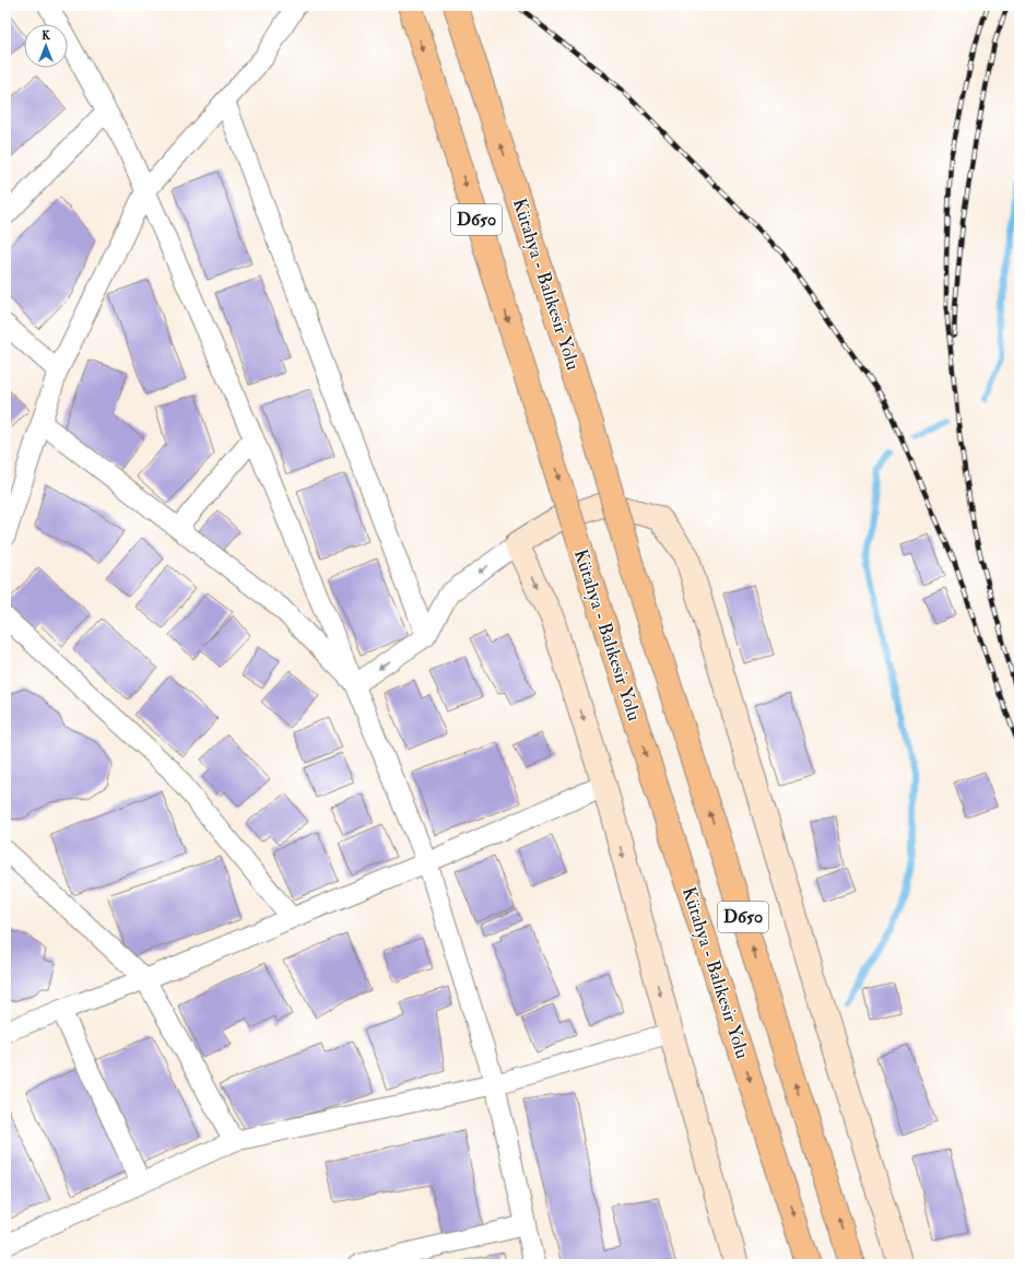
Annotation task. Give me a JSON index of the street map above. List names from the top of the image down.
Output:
{
  "streets": {
    "highway": ["D650", "Kütahya - Balıkesir Yolu"]
  },
  "north": "top"
}
